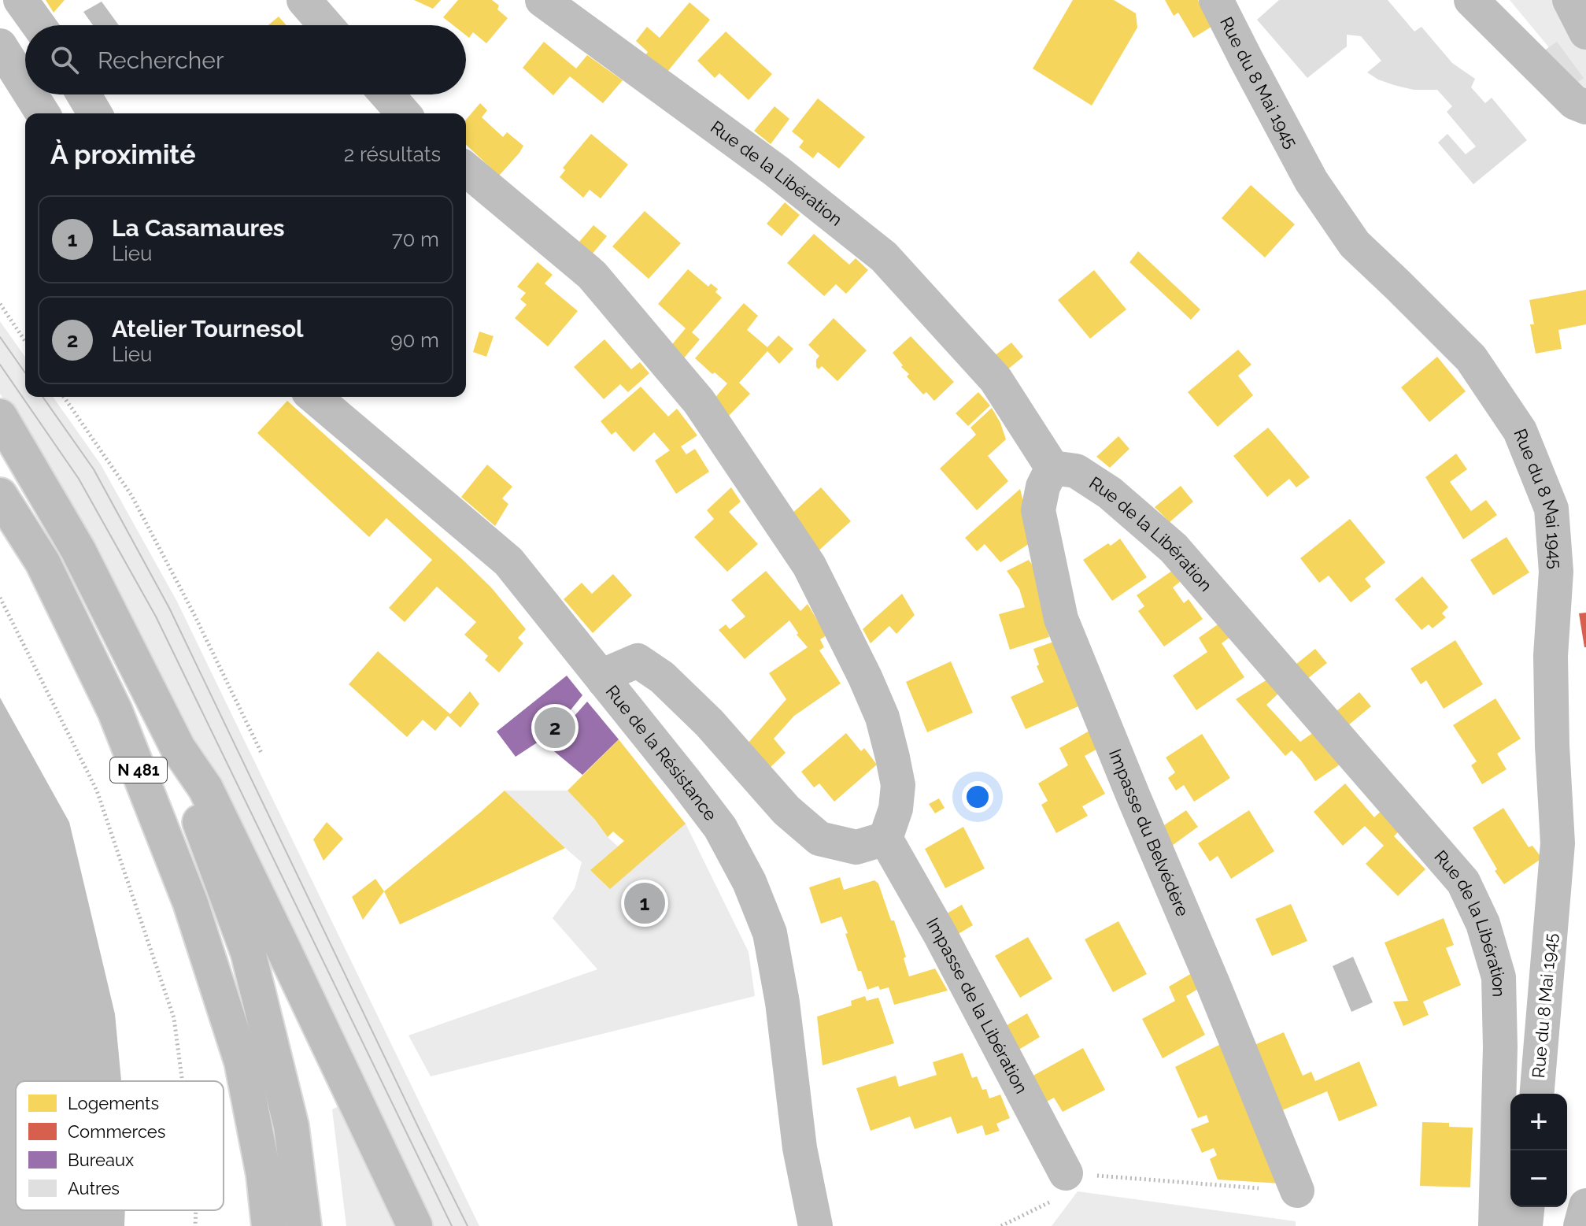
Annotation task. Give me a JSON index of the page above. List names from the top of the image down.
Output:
{
  "streets": {
    "main road": [
      "Rue du 8 Mai 1945",
      "Rue de la Libération",
      "Rue de la Résistance",
      "N 481",
      "Impasse du Belvédère",
      "Impasse de la Libération"
    ]
  },
  "crossings": [
    ["Rue de la Libération", "Impasse du Belvédère"]
  ],
  "legend": [
    "Logements",
    "Commerces",
    "Bureaux",
    "Autres"
  ],
  "page": {
    "search": "Rechercher",
    "heading": ["À proximité", "2 résultats"],
    "list": [
      {
        "mark": "1",
        "name": "La Casamaures",
        "note": "Lieu",
        "value": "70 m"
      },
      {
        "mark": "2",
        "name": "Atelier Tournesol",
        "note": "Lieu",
        "value": "90 m"
      }
    ],
    "pins": ["2", "1"],
    "map_buttons": ["+", "−"]
  }
}
